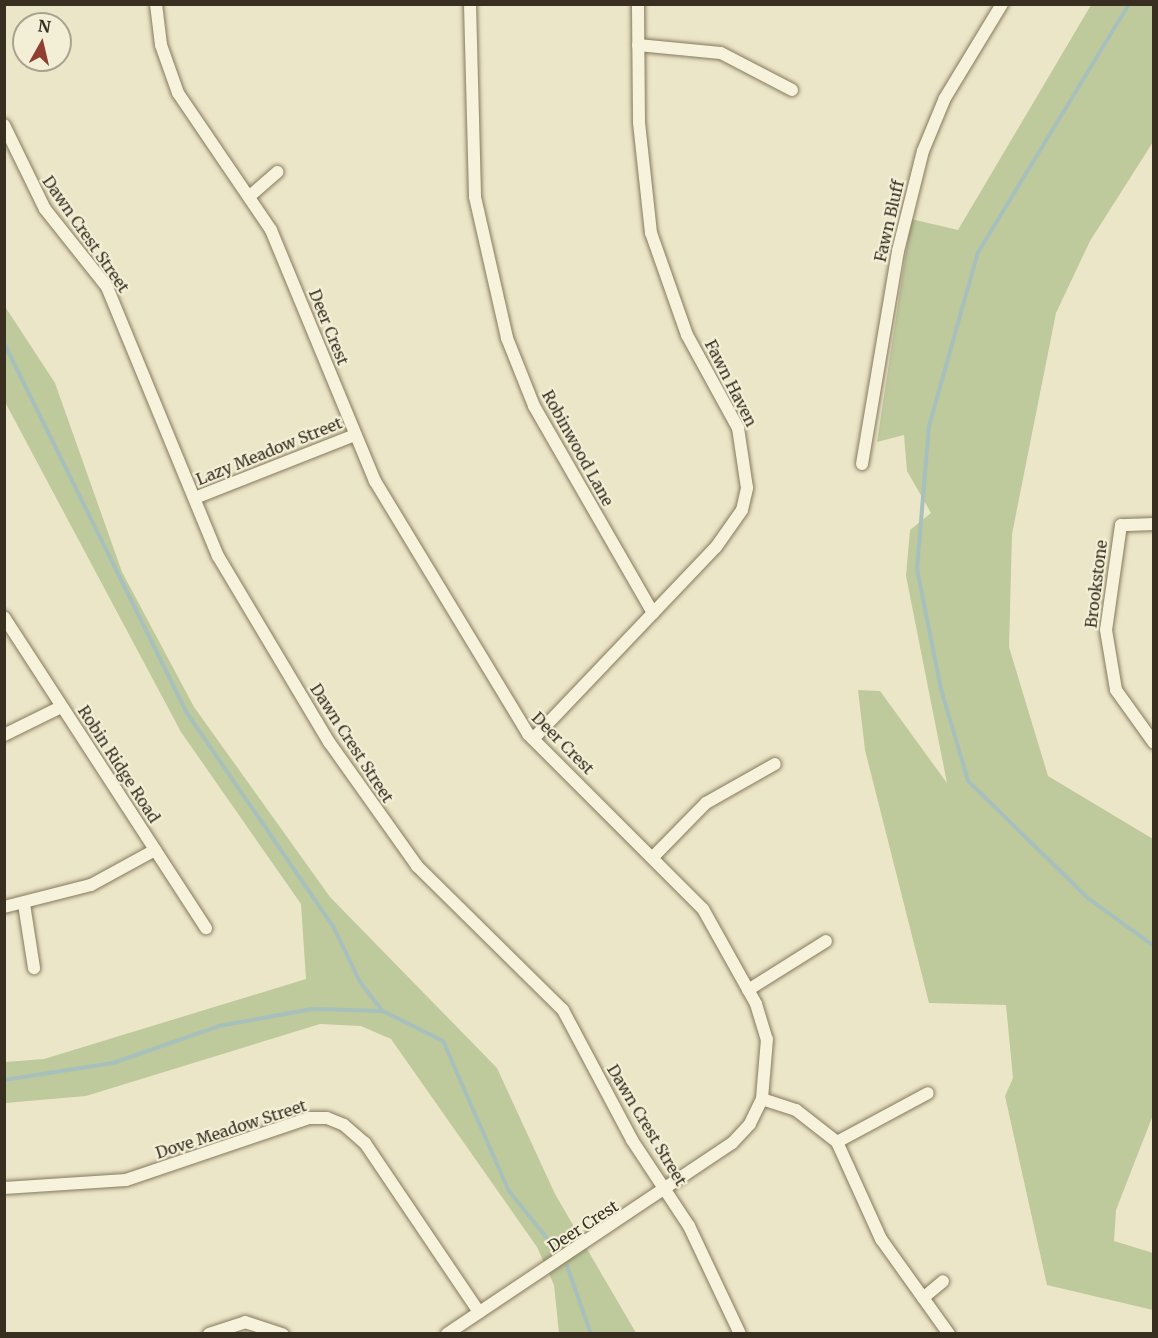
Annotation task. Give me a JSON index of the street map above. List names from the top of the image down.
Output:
{
  "streets": {
    "street": [
      "Fawn Bluff",
      "Dawn Crest Street",
      "Deer Crest",
      "Fawn Haven",
      "Robinwood Lane",
      "Lazy Meadow Street",
      "Brookstone",
      "Robin Ridge Road",
      "Dove Meadow Street"
    ]
  },
  "crossings": [
    ["Dawn Crest Street", "Deer Crest"],
    ["Dawn Crest Street", "Lazy Meadow Street"],
    ["Deer Crest", "Fawn Haven"],
    ["Deer Crest", "Lazy Meadow Street"],
    ["Deer Crest", "Dove Meadow Street"],
    ["Fawn Haven", "Robinwood Lane"]
  ],
  "north": "top"
}
